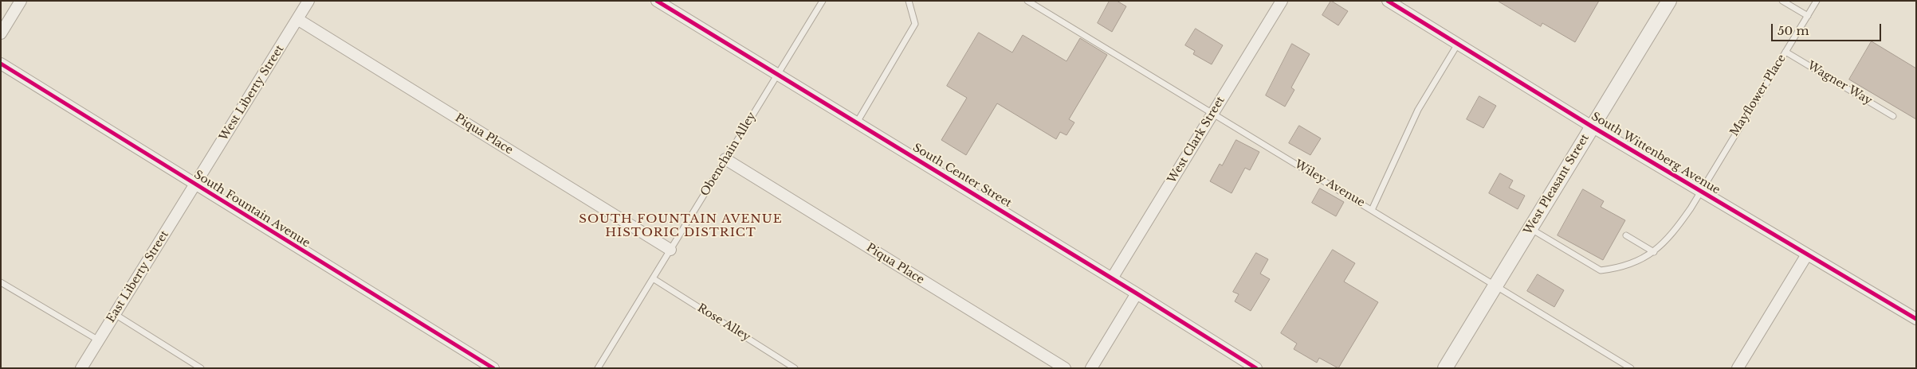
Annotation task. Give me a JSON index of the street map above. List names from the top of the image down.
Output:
{
  "streets": {
    "street": [
      "West Liberty Street",
      "Piqua Place",
      "West Clark Street",
      "South Wittenberg Avenue",
      "South Center Street",
      "West Pleasant Street",
      "South Fountain Avenue",
      "East Liberty Street"
    ],
    "lane": [
      "Wagner Way",
      "Mayflower Place",
      "Obenchain Alley",
      "Wiley Avenue",
      "Rose Alley"
    ]
  },
  "crossings": [
    ["Wagner Way", "Mayflower Place"],
    ["West Liberty Street", "Piqua Place"],
    ["West Liberty Street", "South Fountain Avenue"],
    ["West Liberty Street", "East Liberty Street"],
    ["Mayflower Place", "South Wittenberg Avenue"],
    ["Mayflower Place", "West Pleasant Street"],
    ["Piqua Place", "Obenchain Alley"],
    ["West Clark Street", "South Center Street"],
    ["West Clark Street", "Wiley Avenue"],
    ["South Wittenberg Avenue", "West Pleasant Street"],
    ["Obenchain Alley", "South Center Street"],
    ["Obenchain Alley", "Rose Alley"],
    ["Wiley Avenue", "West Pleasant Street"],
    ["South Fountain Avenue", "East Liberty Street"]
  ],
  "districts": ["SOUTH FOUNTAIN AVENUE HISTORIC DISTRICT"],
  "scale_bar": "50 m"
}
